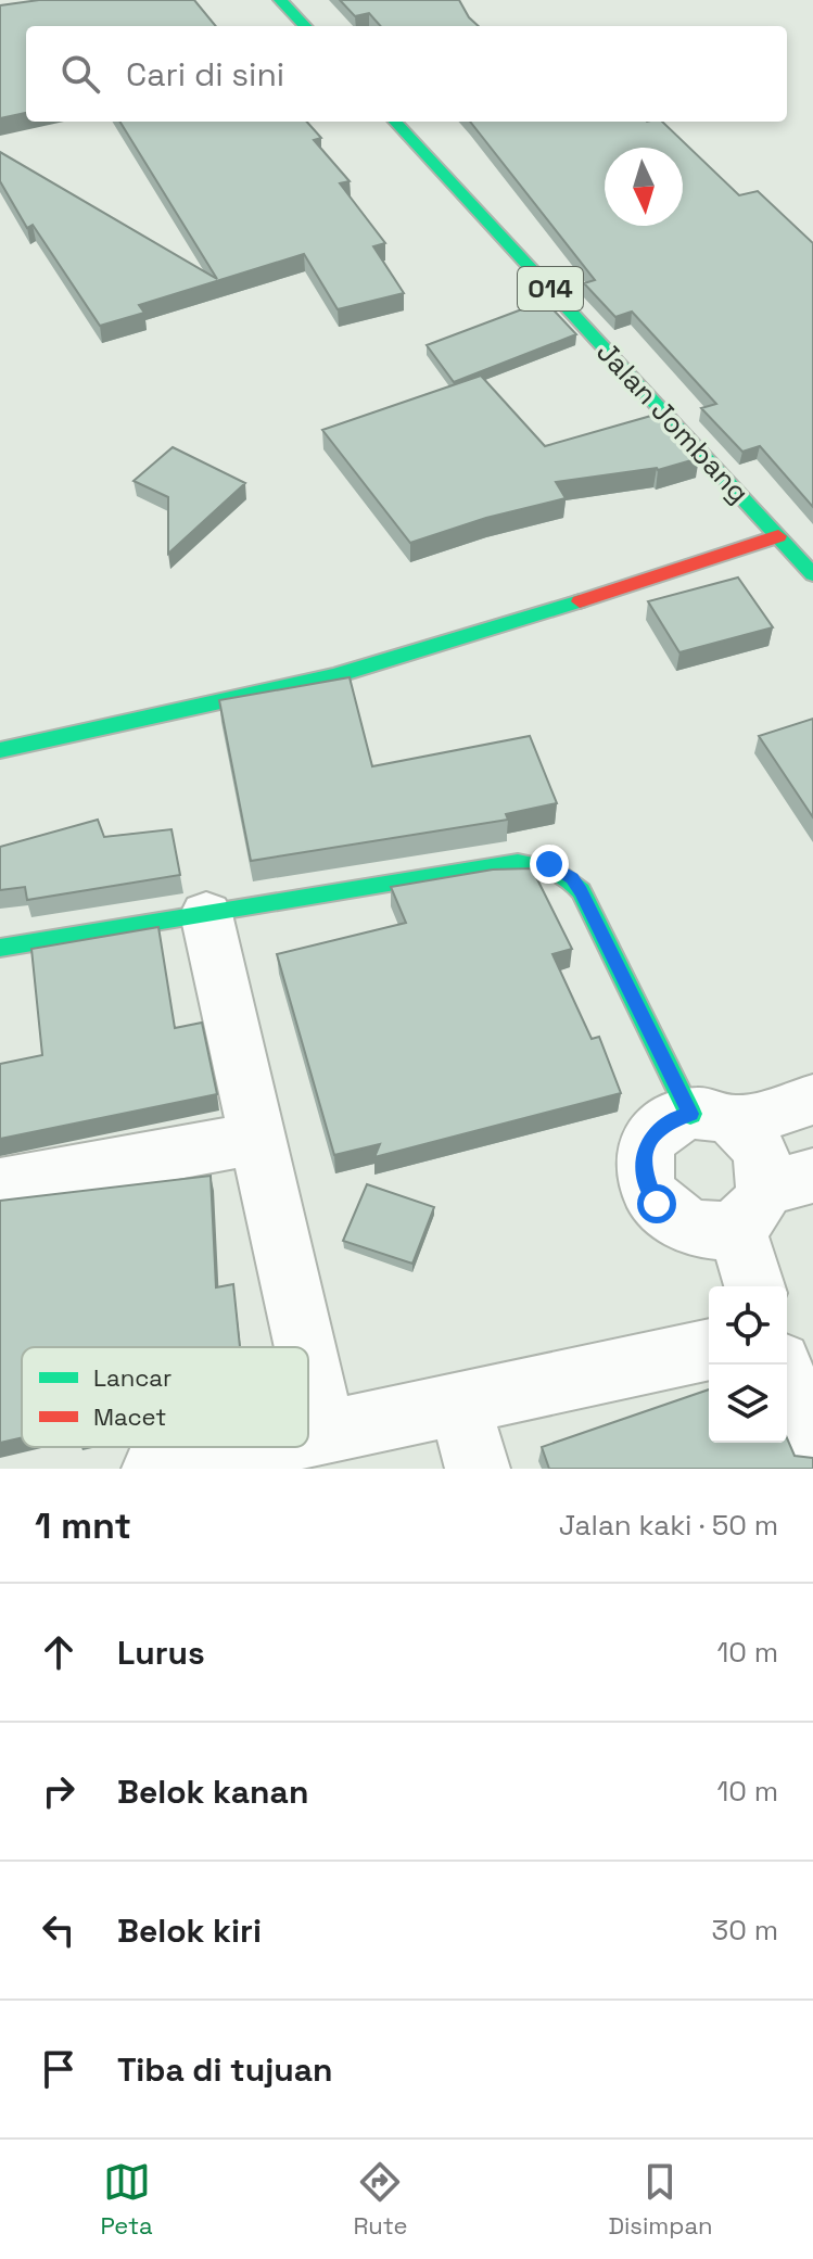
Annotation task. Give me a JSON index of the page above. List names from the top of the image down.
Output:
{
  "streets": {
    "street": ["014", "Jalan Jombang"]
  },
  "legend": ["Lancar", "Macet"],
  "north": "bottom",
  "page": {
    "search": "Cari di sini",
    "heading": ["1 mnt", "Jalan kaki · 50 m"],
    "list": [
      ["Lurus", "10 m"],
      ["Belok kanan", "10 m"],
      ["Belok kiri", "30 m"],
      "Tiba di tujuan"
    ],
    "nav": ["Peta", "Rute", "Disimpan"]
  }
}
